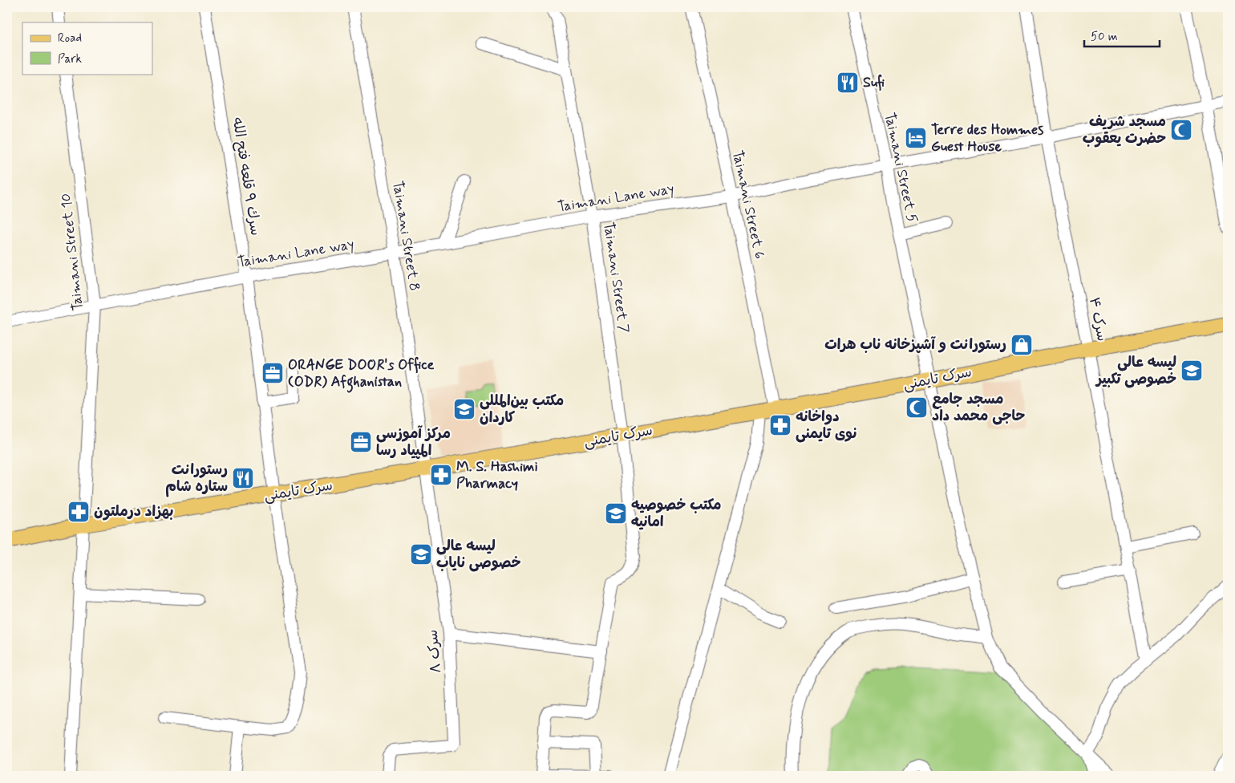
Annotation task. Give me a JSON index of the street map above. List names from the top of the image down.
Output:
{
  "streets": {
    "main road": ["سرک تایمنی"],
    "street": [
      "Taimani Street 5",
      "سرك ٩ قلعه فتح الله",
      "Taimani Lane way",
      "Taimani Street 6",
      "Taimani Street 8",
      "Taimani Street 10",
      "Taimani Street 7",
      "سرک ۴",
      "سرک ۸"
    ]
  },
  "crossings": [
    ["Taimani Street 5", "Taimani Lane way"],
    ["Taimani Street 5", "سرک تایمنی"],
    ["سرك ٩ قلعه فتح الله", "Taimani Lane way"],
    ["سرك ٩ قلعه فتح الله", "سرک تایمنی"],
    ["Taimani Lane way", "Taimani Street 6"],
    ["Taimani Lane way", "Taimani Street 8"],
    ["Taimani Lane way", "Taimani Street 10"],
    ["Taimani Lane way", "Taimani Street 7"],
    ["Taimani Lane way", "سرک ۴"],
    ["Taimani Street 6", "سرک تایمنی"],
    ["Taimani Street 8", "سرک تایمنی"],
    ["Taimani Street 8", "سرک ۸"],
    ["Taimani Street 10", "سرک تایمنی"],
    ["Taimani Street 7", "سرک تایمنی"],
    ["سرک ۴", "سرک تایمنی"],
    ["سرک تایمنی", "سرک ۸"]
  ],
  "places": {
    "restaurant": ["Sufi", "رستورانت ستاره شام"],
    "mosque": ["مسجد شریف حضرت یعقوب", "مسجد جامع حاجی محمد داد"],
    "hotel": ["Terre des Hommes Guest House"],
    "shop": ["رستورانت و آشپزخانه ناب هرات"],
    "school or university": [
      "لیسه عالی خصوصی تکبیر",
      "مکتب بین‌المللی کاردان",
      "مکتب خصوصیه امانیه",
      "لیسه عالی خصوصی نایاب"
    ],
    "office": ["ORANGE DOOR's Office (ODR) Afghanistan", "مرکز آموزسی المپیاد رسا"],
    "pharmacy": ["دواخانه نوی تایمنی", "M. S. Hashimi Pharmacy", "بهزاد درملتون"]
  },
  "legend": ["Road", "Park"],
  "scale_bar": "50 m"
}
